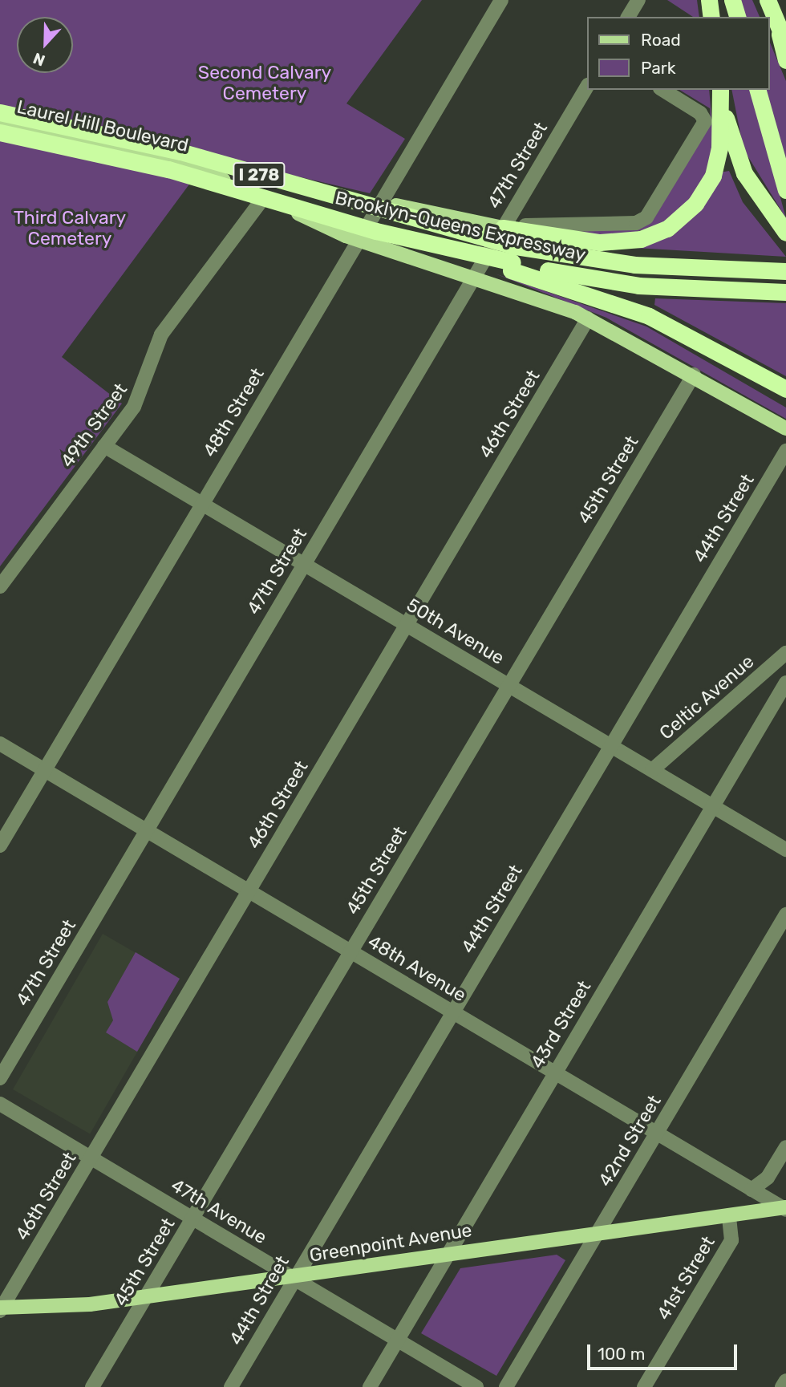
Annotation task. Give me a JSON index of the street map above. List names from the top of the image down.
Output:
{
  "streets": {
    "highway": ["I 278", "Brooklyn-Queens Expressway"],
    "main road": ["Laurel Hill Boulevard", "Greenpoint Avenue"],
    "street": [
      "47th Street",
      "48th Street",
      "46th Street",
      "49th Street",
      "45th Street",
      "44th Street",
      "50th Avenue",
      "Celtic Avenue",
      "48th Avenue",
      "43rd Street",
      "42nd Street",
      "47th Avenue",
      "41st Street"
    ]
  },
  "crossings": [
    ["Laurel Hill Boulevard", "47th Street"],
    ["Laurel Hill Boulevard", "Brooklyn-Queens Expressway"],
    ["Laurel Hill Boulevard", "48th Street"],
    ["Laurel Hill Boulevard", "49th Street"],
    ["47th Street", "Brooklyn-Queens Expressway"],
    ["47th Street", "50th Avenue"],
    ["47th Street", "48th Avenue"],
    ["Brooklyn-Queens Expressway", "48th Street"],
    ["Brooklyn-Queens Expressway", "46th Street"],
    ["Brooklyn-Queens Expressway", "45th Street"],
    ["48th Street", "50th Avenue"],
    ["48th Street", "48th Avenue"],
    ["46th Street", "50th Avenue"],
    ["46th Street", "48th Avenue"],
    ["46th Street", "47th Avenue"],
    ["46th Street", "Greenpoint Avenue"],
    ["49th Street", "50th Avenue"],
    ["45th Street", "50th Avenue"],
    ["45th Street", "48th Avenue"],
    ["45th Street", "47th Avenue"],
    ["45th Street", "Greenpoint Avenue"],
    ["44th Street", "50th Avenue"],
    ["44th Street", "48th Avenue"],
    ["44th Street", "47th Avenue"],
    ["44th Street", "Greenpoint Avenue"],
    ["50th Avenue", "Celtic Avenue"],
    ["50th Avenue", "43rd Street"],
    ["48th Avenue", "43rd Street"],
    ["48th Avenue", "42nd Street"],
    ["48th Avenue", "Greenpoint Avenue"],
    ["43rd Street", "47th Avenue"],
    ["43rd Street", "Greenpoint Avenue"],
    ["42nd Street", "Greenpoint Avenue"],
    ["47th Avenue", "Greenpoint Avenue"],
    ["Greenpoint Avenue", "41st Street"]
  ],
  "parks": ["Second Calvary Cemetery", "Third Calvary Cemetery"],
  "legend": ["Road", "Park"],
  "scale_bar": "100 m",
  "north": "bottom"
}
